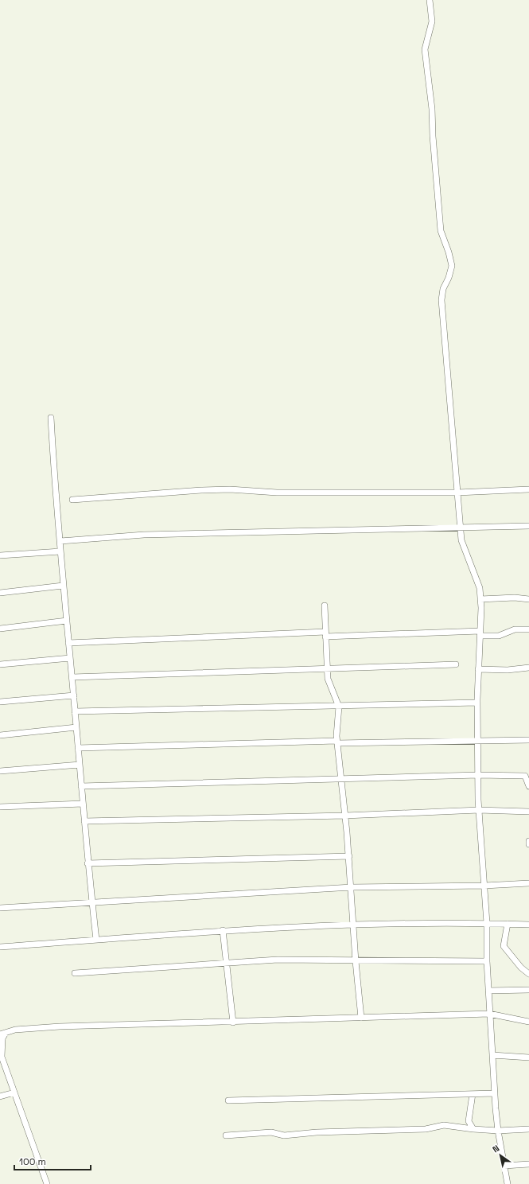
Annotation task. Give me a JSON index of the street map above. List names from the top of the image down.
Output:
{
  "scale_bar": "100 m",
  "north": "top left"
}
